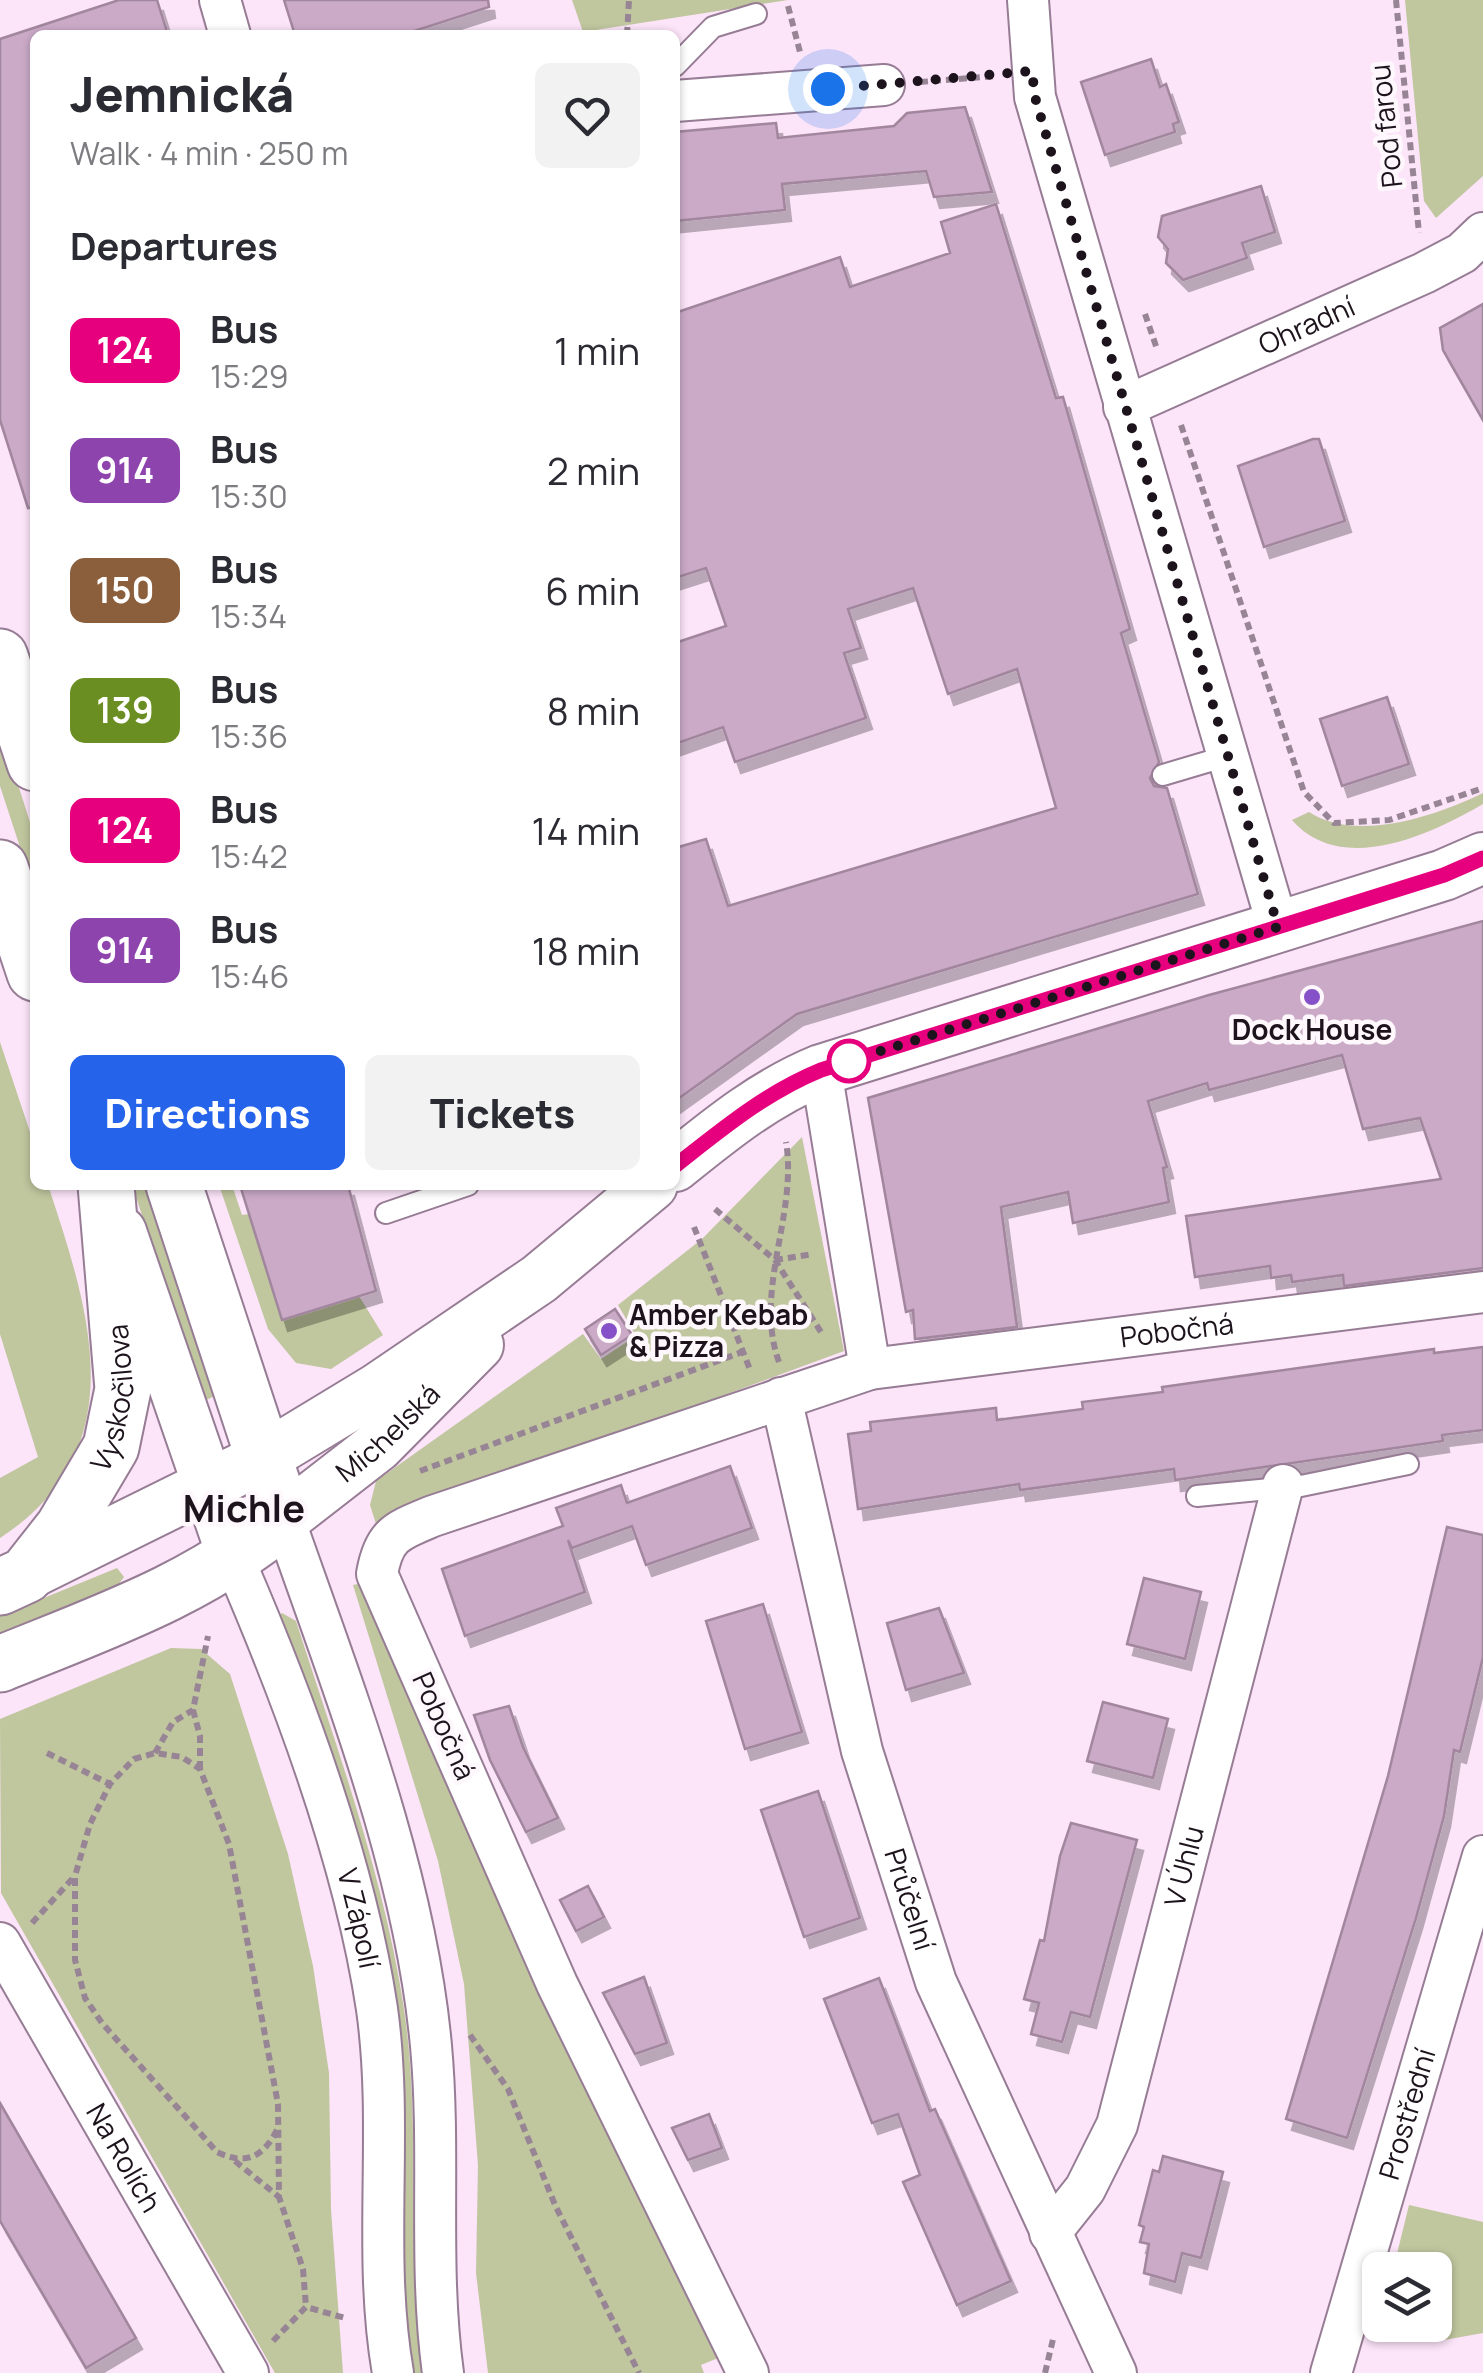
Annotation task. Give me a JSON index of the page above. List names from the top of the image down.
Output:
{
  "streets": {
    "main road": ["Vyskočilova", "Michelská"],
    "street": [
      "Ohradní",
      "Pobočná",
      "V Úhlu",
      "Průčelní",
      "V Zápolí",
      "Prostřední",
      "Na Rolích"
    ],
    "path": ["Pod farou"]
  },
  "crossings": [
    ["Pobočná", "Průčelní"],
    ["Vyskočilova", "Michelská"],
    ["Vyskočilova", "V Zápolí"],
    ["Michelská", "V Zápolí"],
    ["V Úhlu", "Průčelní"]
  ],
  "districts": ["Michle"],
  "places": ["Dock House", "Amber Kebab & Pizza"],
  "lines": ["bus line 124"],
  "page": {
    "heading": [
      ["Jemnická", "Walk · 4 min · 250 m"],
      "Departures"
    ],
    "list": [
      {
        "mark": "124",
        "name": "Bus",
        "note": "15:29",
        "value": "1 min"
      },
      {
        "mark": "914",
        "name": "Bus",
        "note": "15:30",
        "value": "2 min"
      },
      {
        "mark": "150",
        "name": "Bus",
        "note": "15:34",
        "value": "6 min"
      },
      {
        "mark": "139",
        "name": "Bus",
        "note": "15:36",
        "value": "8 min"
      },
      {
        "mark": "124",
        "name": "Bus",
        "note": "15:42",
        "value": "14 min"
      },
      {
        "mark": "914",
        "name": "Bus",
        "note": "15:46",
        "value": "18 min"
      }
    ],
    "buttons": ["Directions", "Tickets"]
  }
}
